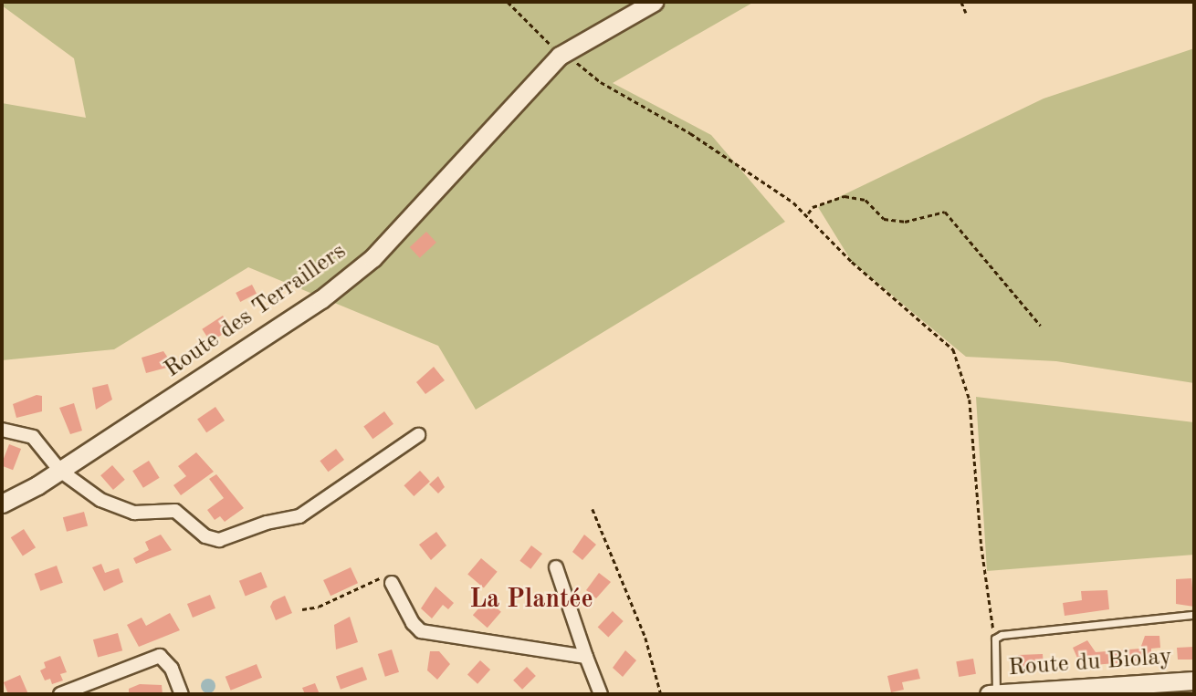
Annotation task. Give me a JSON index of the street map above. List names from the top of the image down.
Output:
{
  "streets": {
    "street": ["Route des Terraillers", "Route du Biolay"]
  },
  "districts": ["La Plantée"]
}
